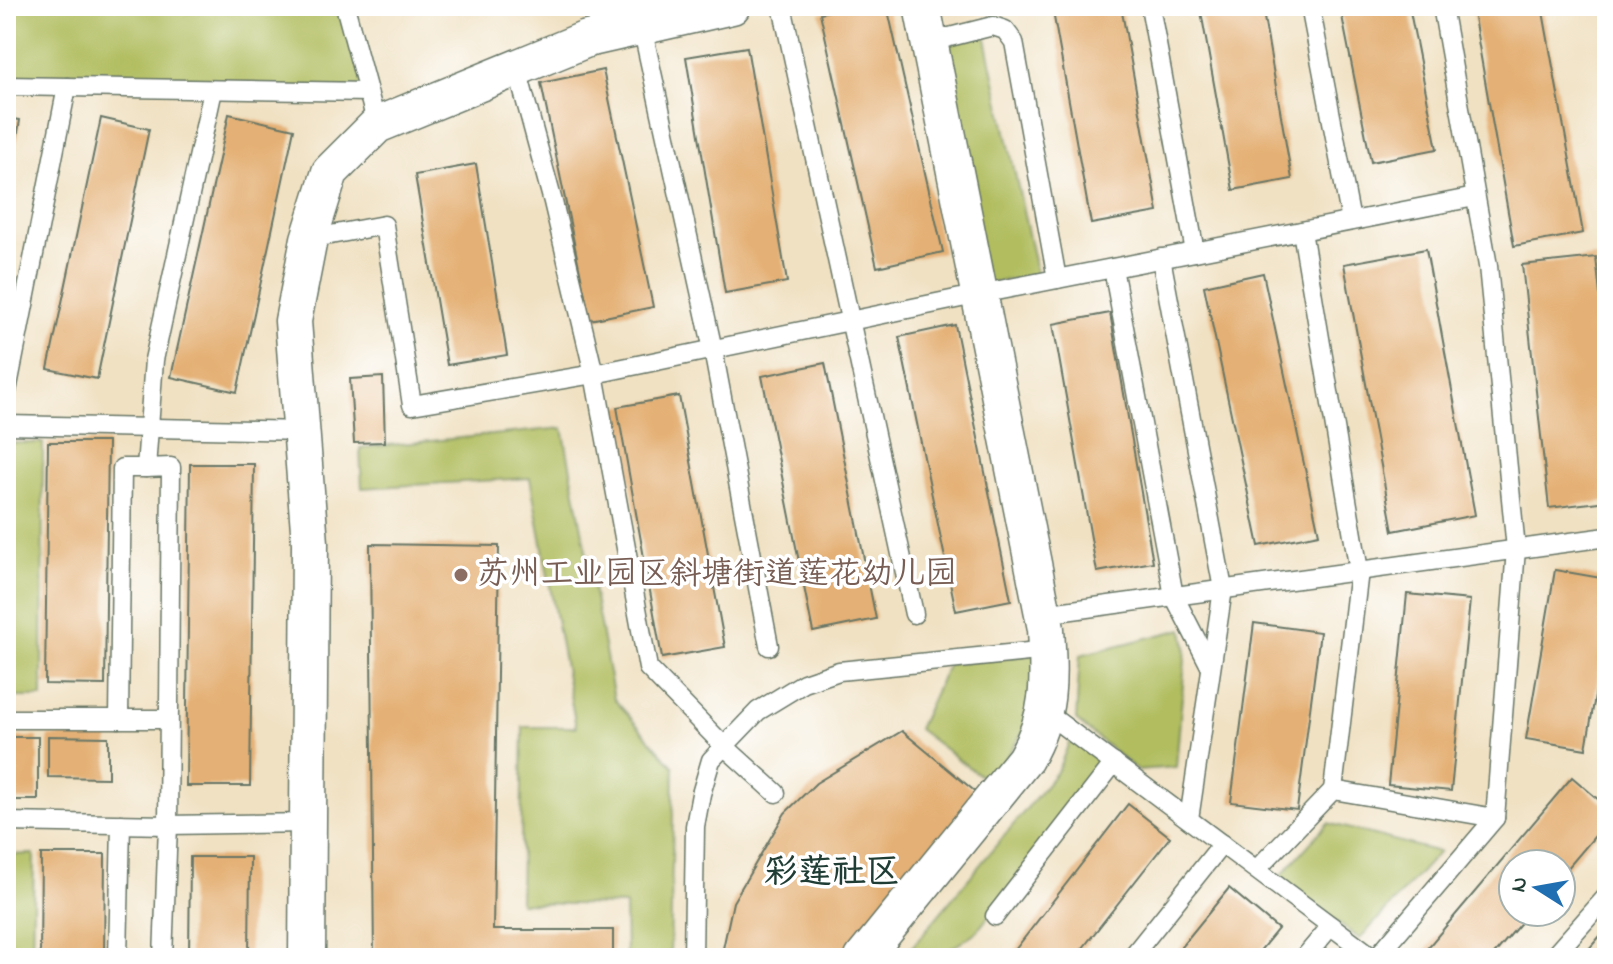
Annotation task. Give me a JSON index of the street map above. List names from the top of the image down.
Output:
{
  "districts": ["彩莲社区"],
  "places": ["苏州工业园区斜塘街道莲花幼儿园"],
  "north": "left"
}
